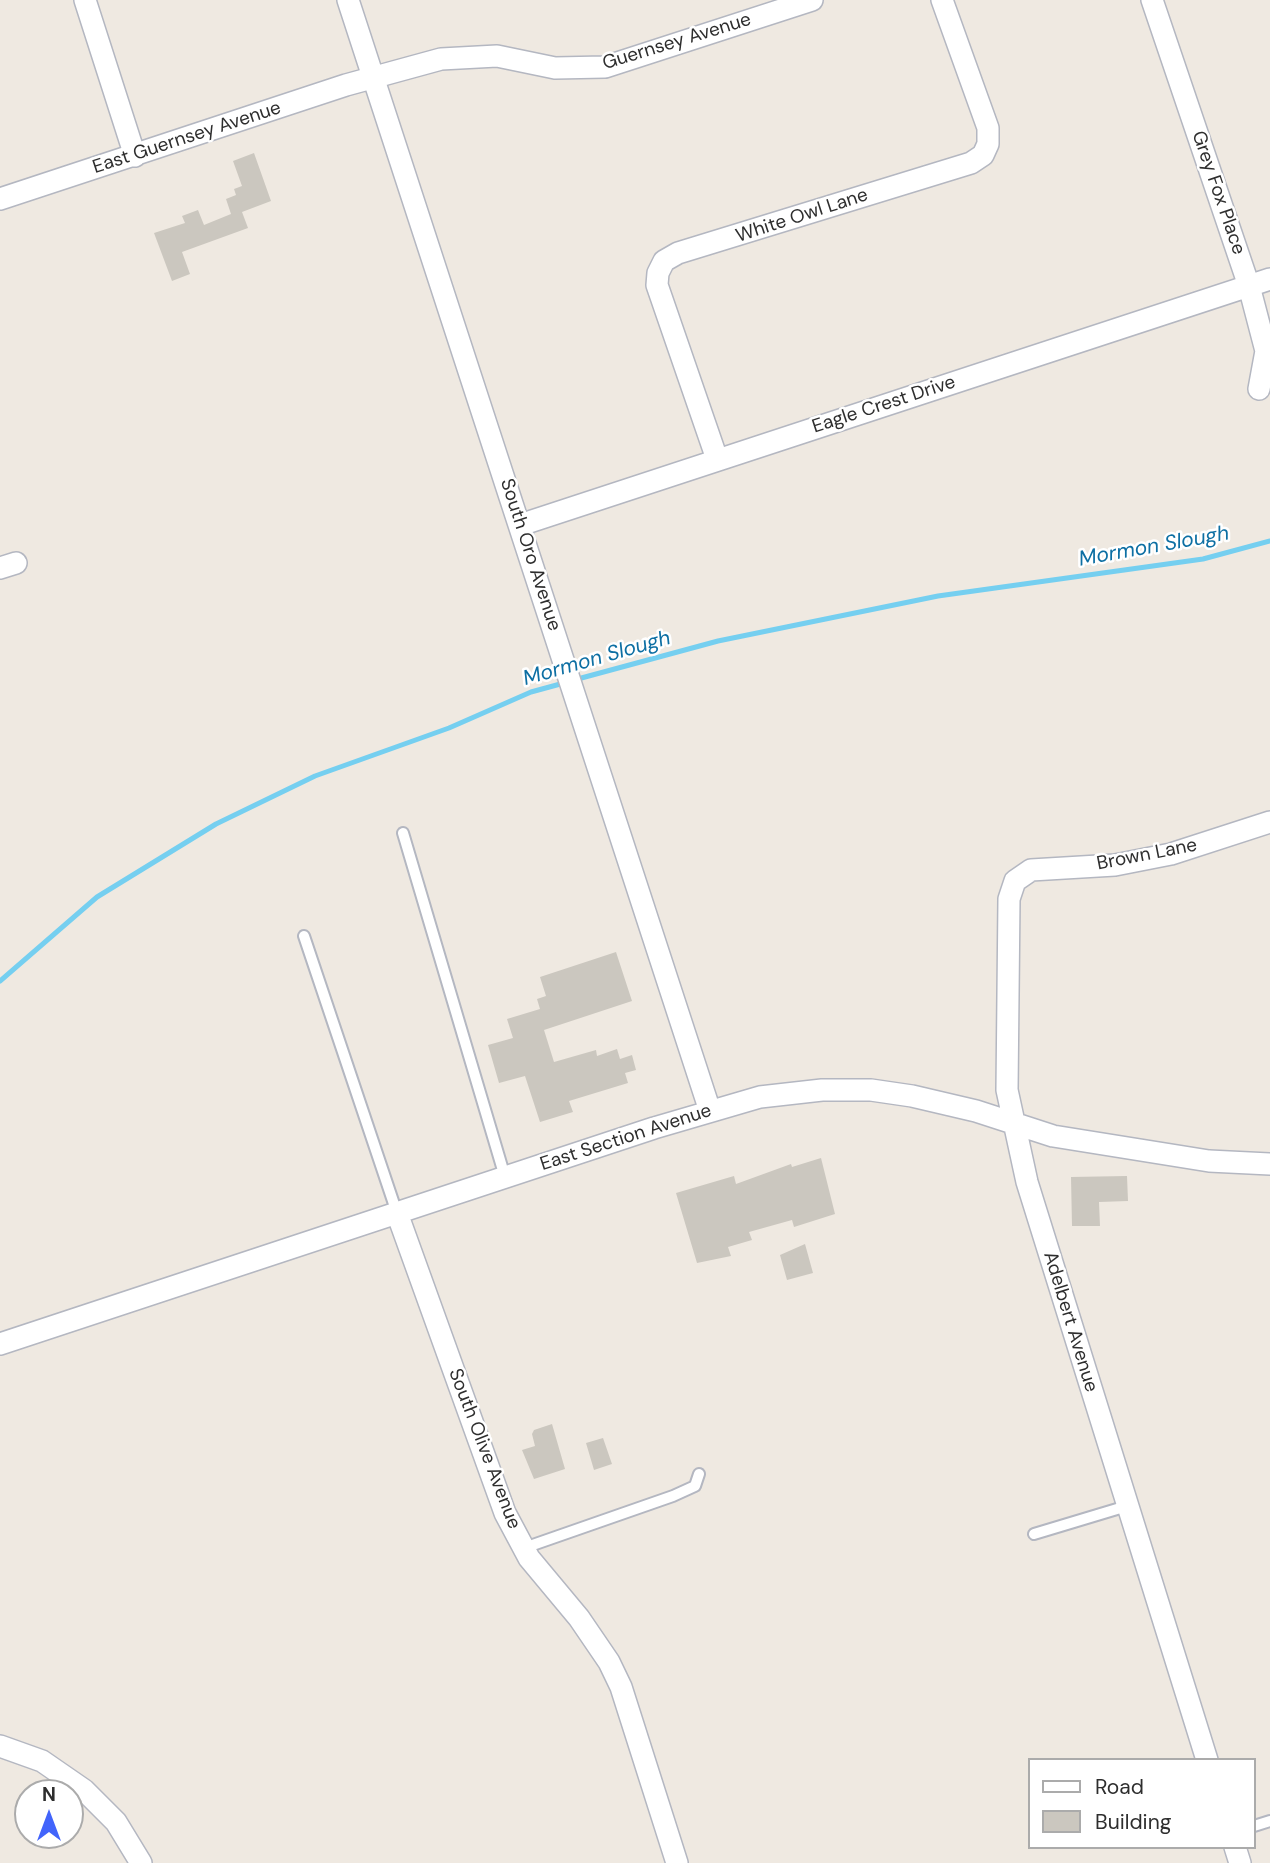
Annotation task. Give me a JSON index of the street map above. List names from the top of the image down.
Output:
{
  "streets": {
    "street": [
      "Guernsey Avenue",
      "East Guernsey Avenue",
      "Grey Fox Place",
      "White Owl Lane",
      "Eagle Crest Drive",
      "South Oro Avenue",
      "Brown Lane",
      "East Section Avenue",
      "Adelbert Avenue",
      "South Olive Avenue"
    ]
  },
  "crossings": [
    ["Guernsey Avenue", "East Guernsey Avenue"],
    ["Guernsey Avenue", "South Oro Avenue"],
    ["East Guernsey Avenue", "South Oro Avenue"],
    ["Grey Fox Place", "Eagle Crest Drive"],
    ["White Owl Lane", "Eagle Crest Drive"],
    ["Eagle Crest Drive", "South Oro Avenue"],
    ["South Oro Avenue", "East Section Avenue"],
    ["Brown Lane", "Adelbert Avenue"],
    ["East Section Avenue", "Adelbert Avenue"],
    ["East Section Avenue", "South Olive Avenue"]
  ],
  "water": ["Mormon Slough"],
  "legend": ["Road", "Building"],
  "north": "top"
}
